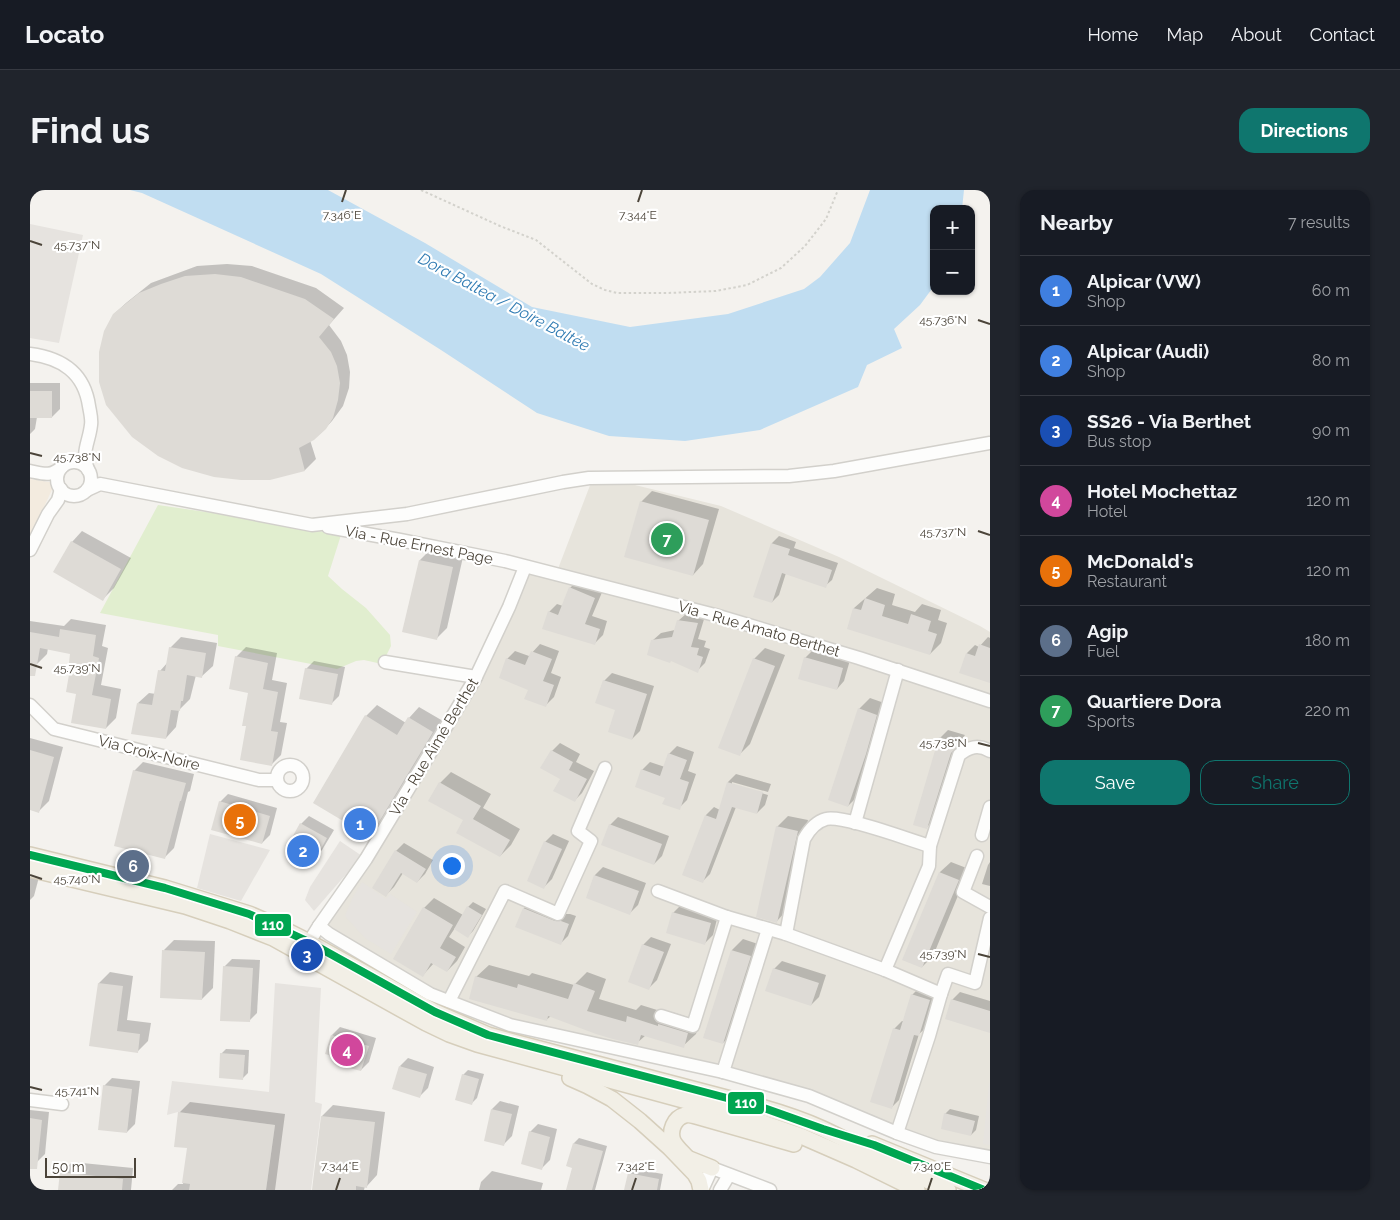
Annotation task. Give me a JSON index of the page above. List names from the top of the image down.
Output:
{
  "streets": {
    "street": [
      "Via - Rue Ernest Page",
      "Via - Rue Amato Berthet",
      "Via - Rue Aimé Berthet",
      "Via Croix-Noire"
    ]
  },
  "crossings": [
    ["Via - Rue Ernest Page", "Via - Rue Amato Berthet"],
    ["Via - Rue Ernest Page", "Via - Rue Aimé Berthet"],
    ["Via - Rue Amato Berthet", "Via - Rue Aimé Berthet"]
  ],
  "water": ["Dora Baltea / Doire Baltée"],
  "lines": ["transit line 110"],
  "scale_bar": "50 m",
  "page": {
    "header": "Locato",
    "nav": [
      "Home",
      "Map",
      "About",
      "Contact"
    ],
    "buttons": [
      "Directions",
      ["Save", "Share"]
    ],
    "title": "Find us",
    "heading": ["Nearby", "7 results"],
    "map_buttons": ["+", "−"],
    "list": [
      {
        "mark": "1",
        "name": "Alpicar (VW)",
        "note": "Shop",
        "value": "60 m"
      },
      {
        "mark": "2",
        "name": "Alpicar (Audi)",
        "note": "Shop",
        "value": "80 m"
      },
      {
        "mark": "3",
        "name": "SS26 - Via Berthet",
        "note": "Bus stop",
        "value": "90 m"
      },
      {
        "mark": "4",
        "name": "Hotel Mochettaz",
        "note": "Hotel",
        "value": "120 m"
      },
      {
        "mark": "5",
        "name": "McDonald's",
        "note": "Restaurant",
        "value": "120 m"
      },
      {
        "mark": "6",
        "name": "Agip",
        "note": "Fuel",
        "value": "180 m"
      },
      {
        "mark": "7",
        "name": "Quartiere Dora",
        "note": "Sports",
        "value": "220 m"
      }
    ],
    "pins": [
      "7",
      "5",
      "1",
      "2",
      "6",
      "3",
      "4"
    ],
    "scale": "50 m"
  },
  "coordinates": [
    "7.346°E",
    "7.344°E",
    "45.737°N",
    "45.736°N",
    "45.738°N",
    "45.739°N",
    "45.740°N",
    "45.741°N",
    "7.342°E",
    "7.340°E"
  ]
}
